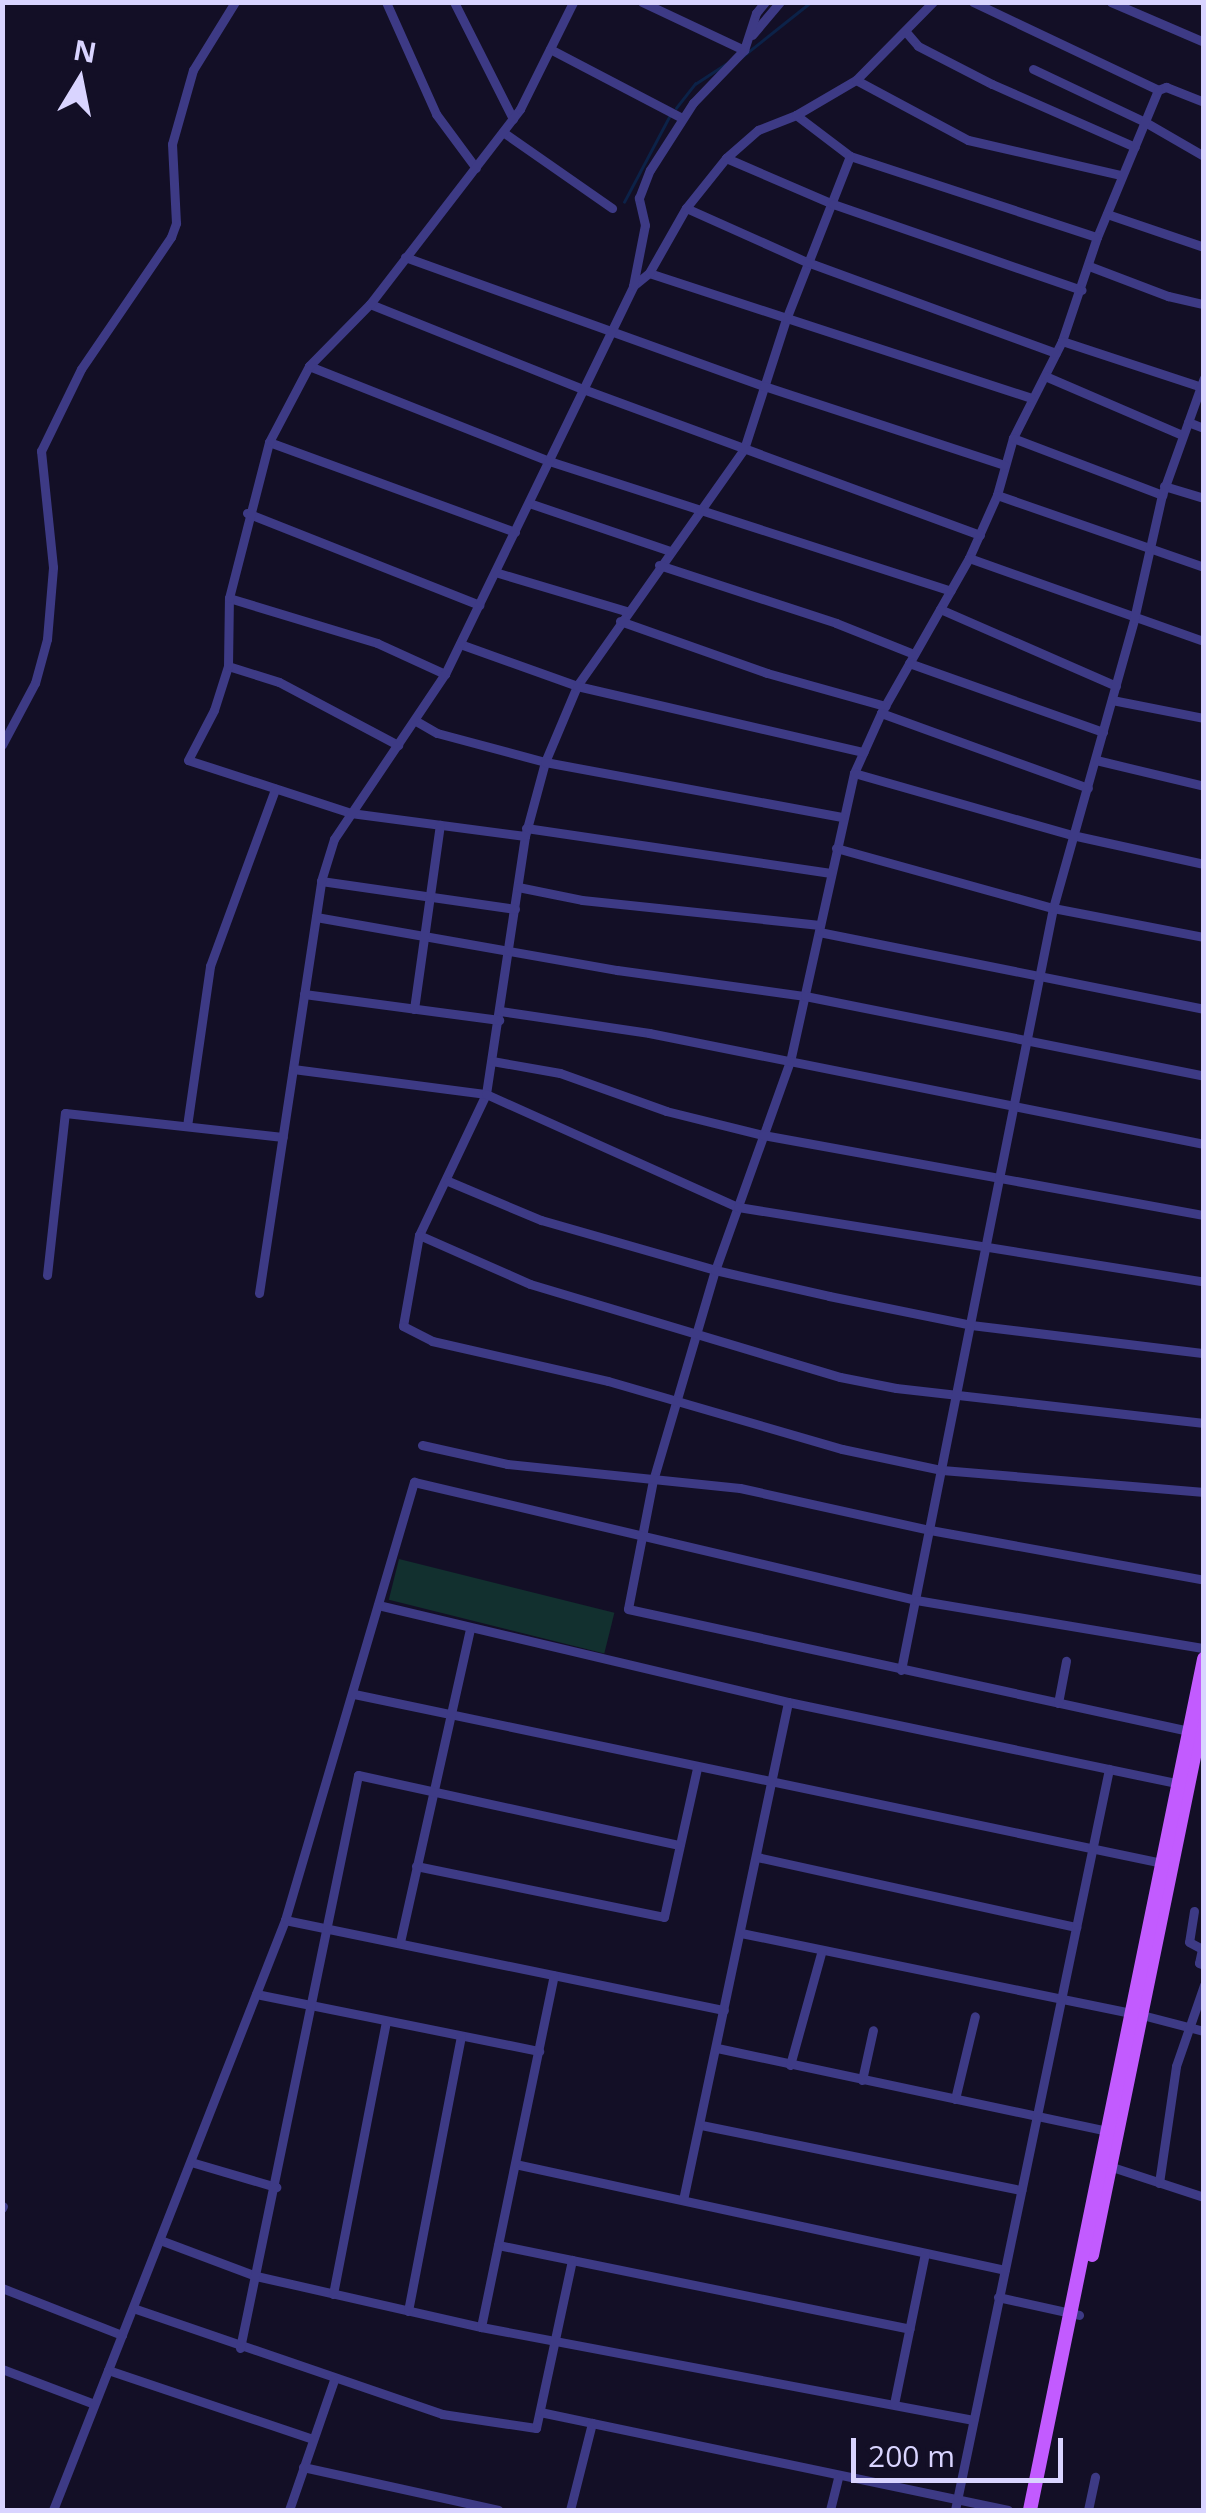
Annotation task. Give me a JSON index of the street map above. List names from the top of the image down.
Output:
{
  "scale_bar": "200 m",
  "north": "top"
}
